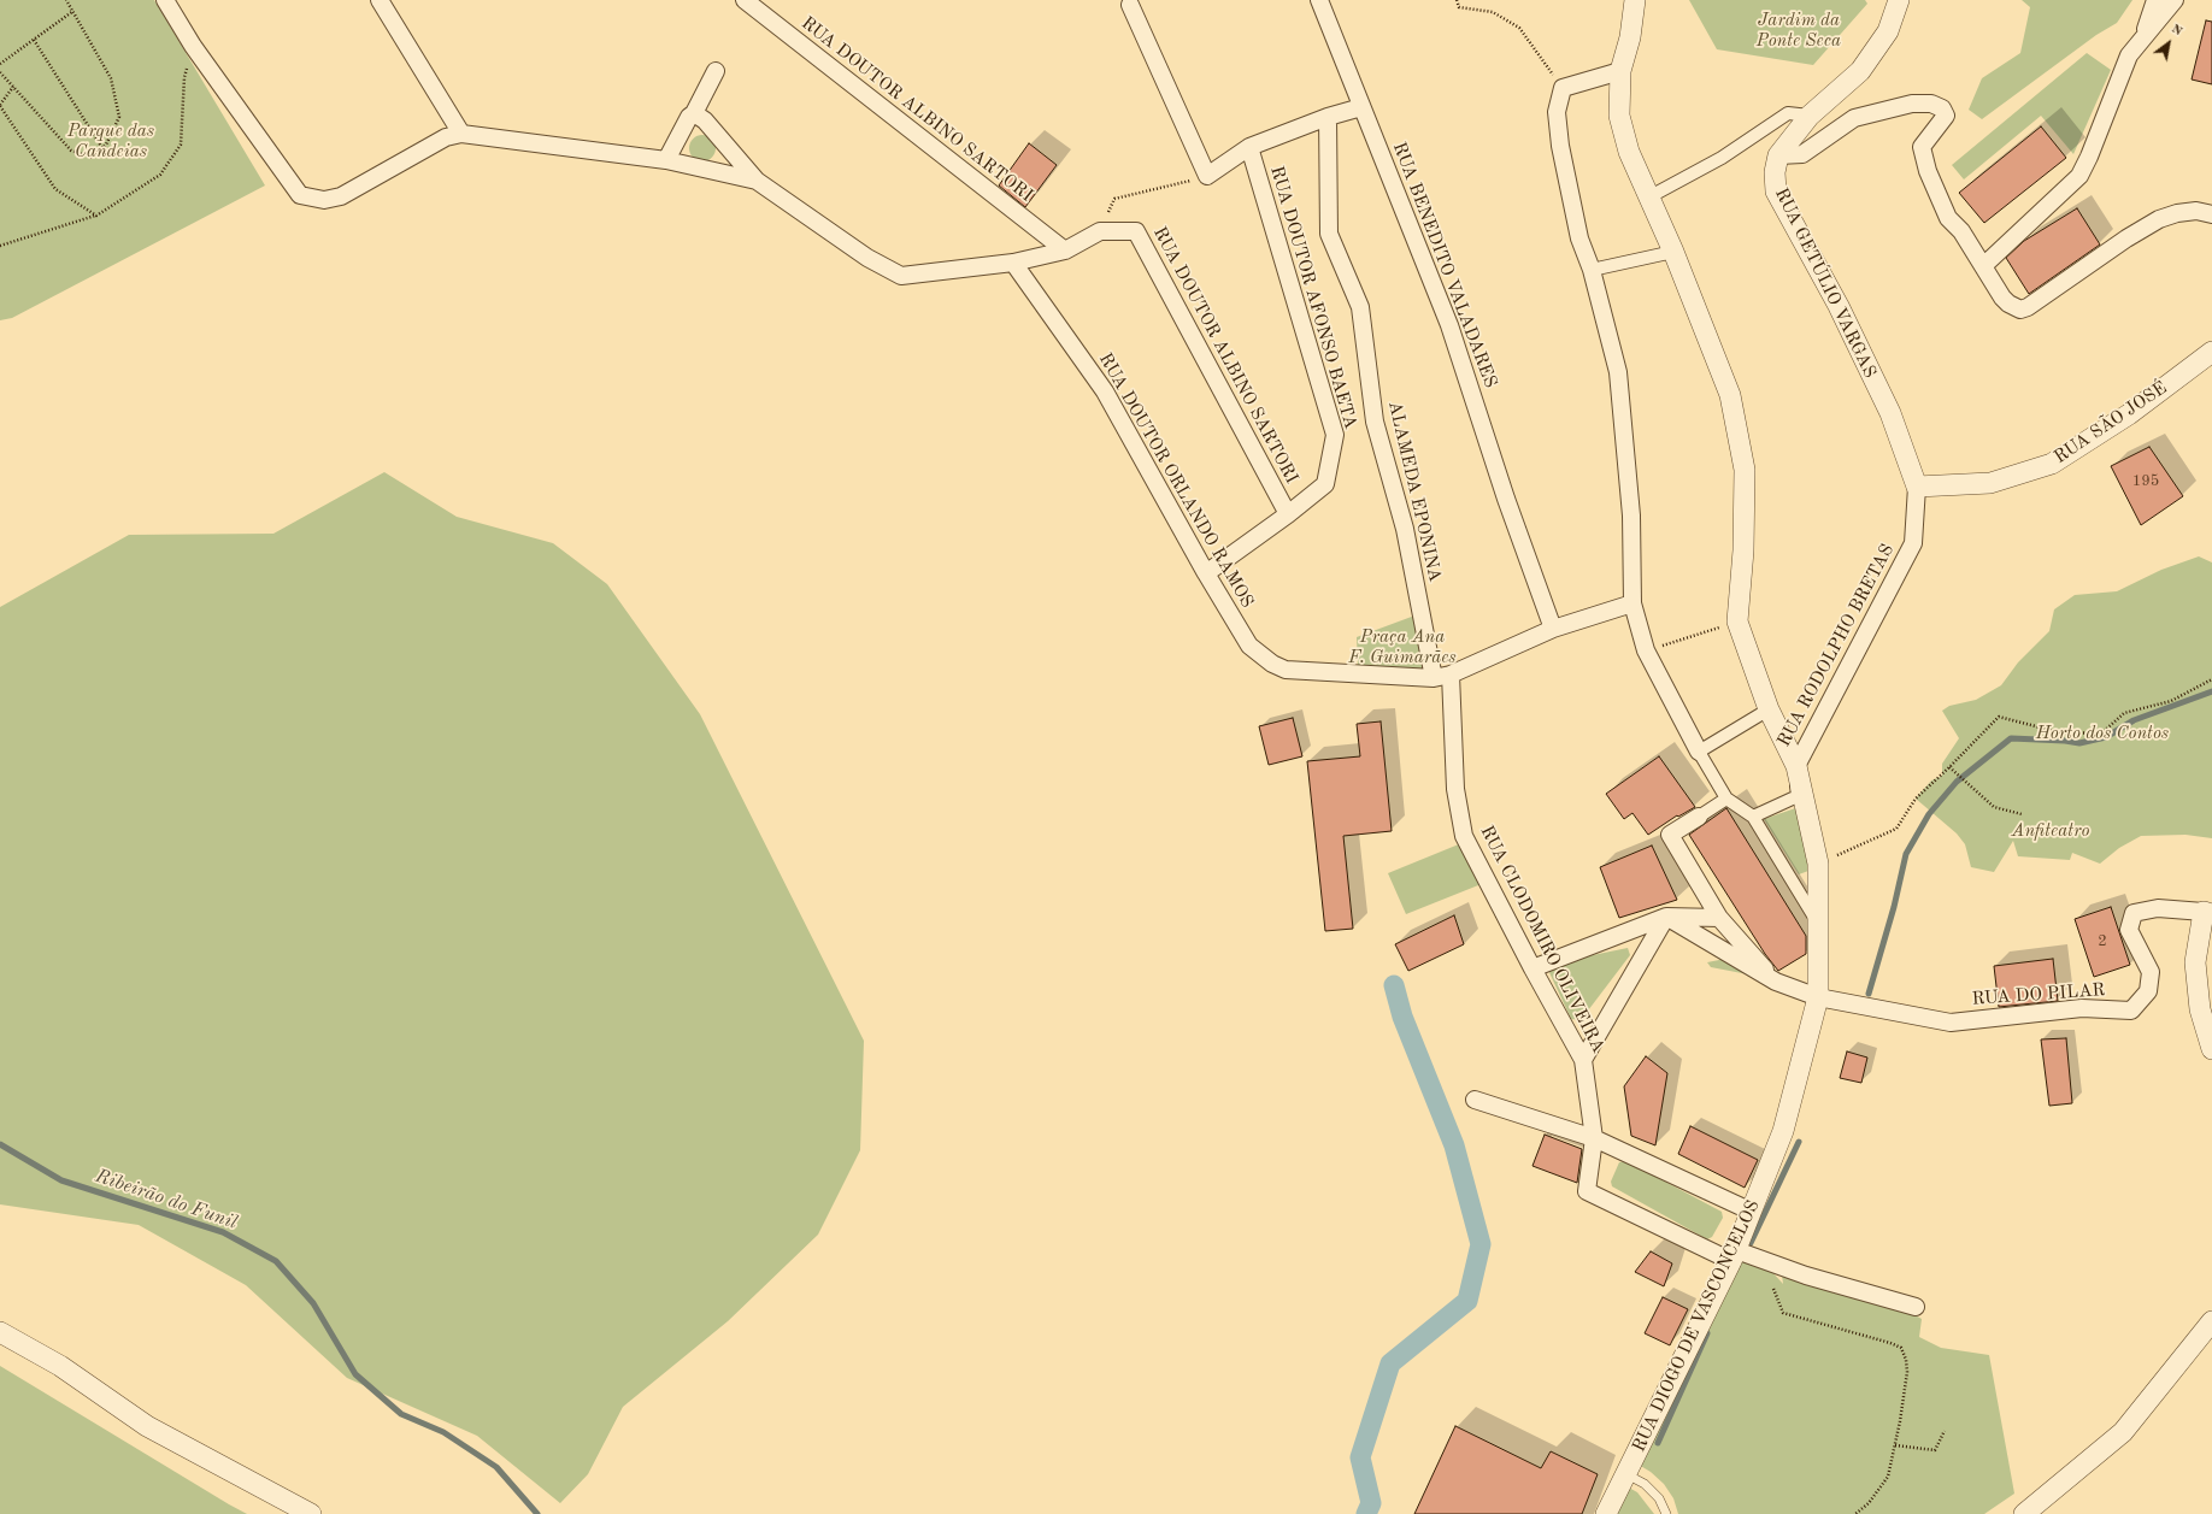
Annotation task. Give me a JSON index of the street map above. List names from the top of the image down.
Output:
{
  "streets": {
    "street": [
      "RUA DOUTOR ALBINO SARTORI",
      "RUA BENEDITO VALADARES",
      "RUA GETÚLIO VARGAS",
      "RUA DOUTOR AFONSO BAETA",
      "RUA SÃO JOSÉ",
      "RUA DOUTOR ORLANDO RAMOS",
      "ALAMEDA EPONINA",
      "RUA RODOLPHO BRETAS",
      "RUA CLODOMIRO OLIVEIRA",
      "RUA DO PILAR",
      "RUA DIOGO DE VASCONCELOS"
    ]
  },
  "crossings": [
    ["RUA DOUTOR ALBINO SARTORI", "RUA DOUTOR AFONSO BAETA"],
    ["RUA DOUTOR ALBINO SARTORI", "RUA DOUTOR ORLANDO RAMOS"],
    ["RUA BENEDITO VALADARES", "RUA DOUTOR ORLANDO RAMOS"],
    ["RUA GETÚLIO VARGAS", "RUA SÃO JOSÉ"],
    ["RUA GETÚLIO VARGAS", "RUA RODOLPHO BRETAS"],
    ["RUA DOUTOR AFONSO BAETA", "RUA DOUTOR ORLANDO RAMOS"],
    ["RUA SÃO JOSÉ", "RUA RODOLPHO BRETAS"],
    ["RUA DOUTOR ORLANDO RAMOS", "ALAMEDA EPONINA"],
    ["RUA DOUTOR ORLANDO RAMOS", "RUA CLODOMIRO OLIVEIRA"],
    ["RUA RODOLPHO BRETAS", "RUA DIOGO DE VASCONCELOS"],
    ["RUA CLODOMIRO OLIVEIRA", "RUA DIOGO DE VASCONCELOS"],
    ["RUA DO PILAR", "RUA DIOGO DE VASCONCELOS"]
  ],
  "water": ["Ribeirão do Funil"],
  "parks": [
    "Jardim da Ponte Seca",
    "Parque das Candeias",
    "Praça Ana F. Guimarães",
    "Horto dos Contos",
    "Anfiteatro"
  ],
  "house_numbers": ["195", "2"],
  "north": "top right"
}
